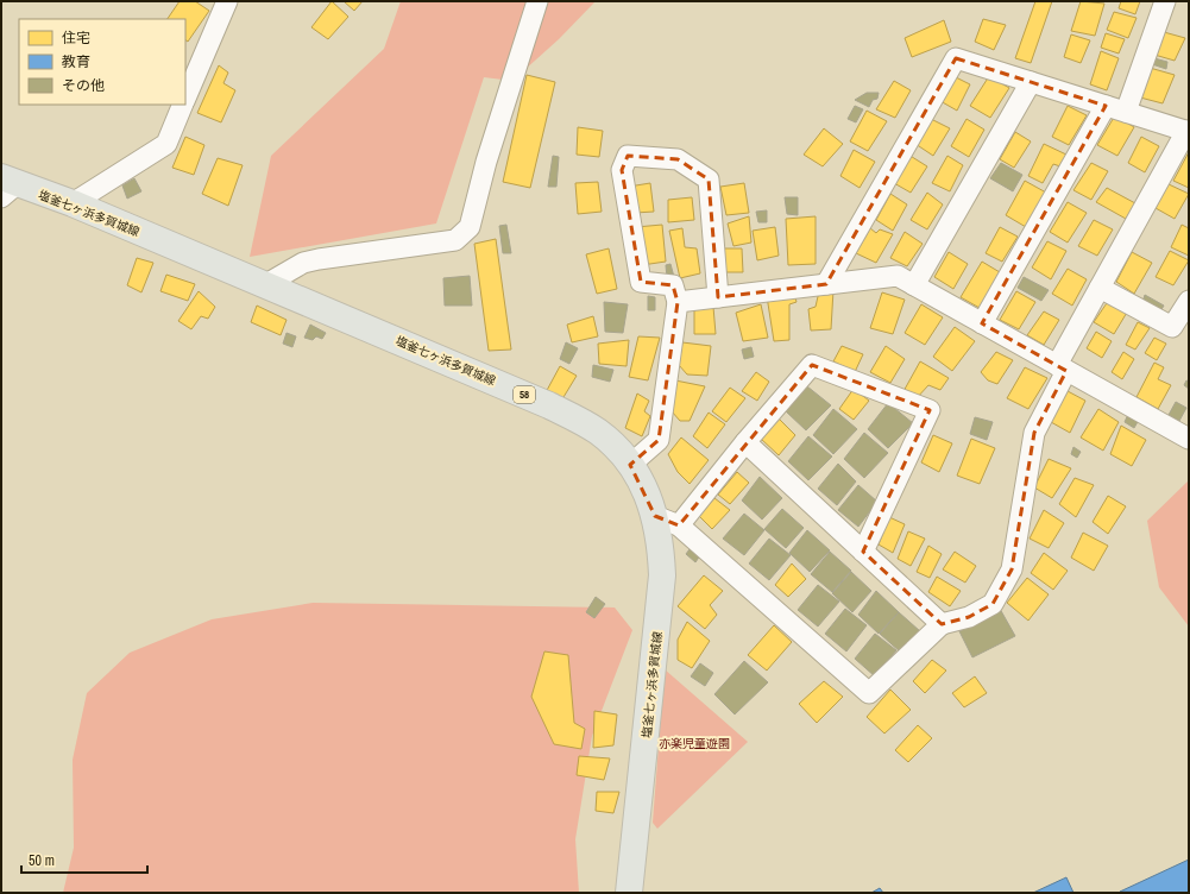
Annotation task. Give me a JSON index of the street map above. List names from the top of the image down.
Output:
{
  "streets": {
    "main road": ["塩釜七ヶ浜多賀城線", "58"]
  },
  "parks": ["亦楽児童遊園"],
  "legend": ["住宅", "教育", "その他"],
  "scale_bar": "50 m"
}
